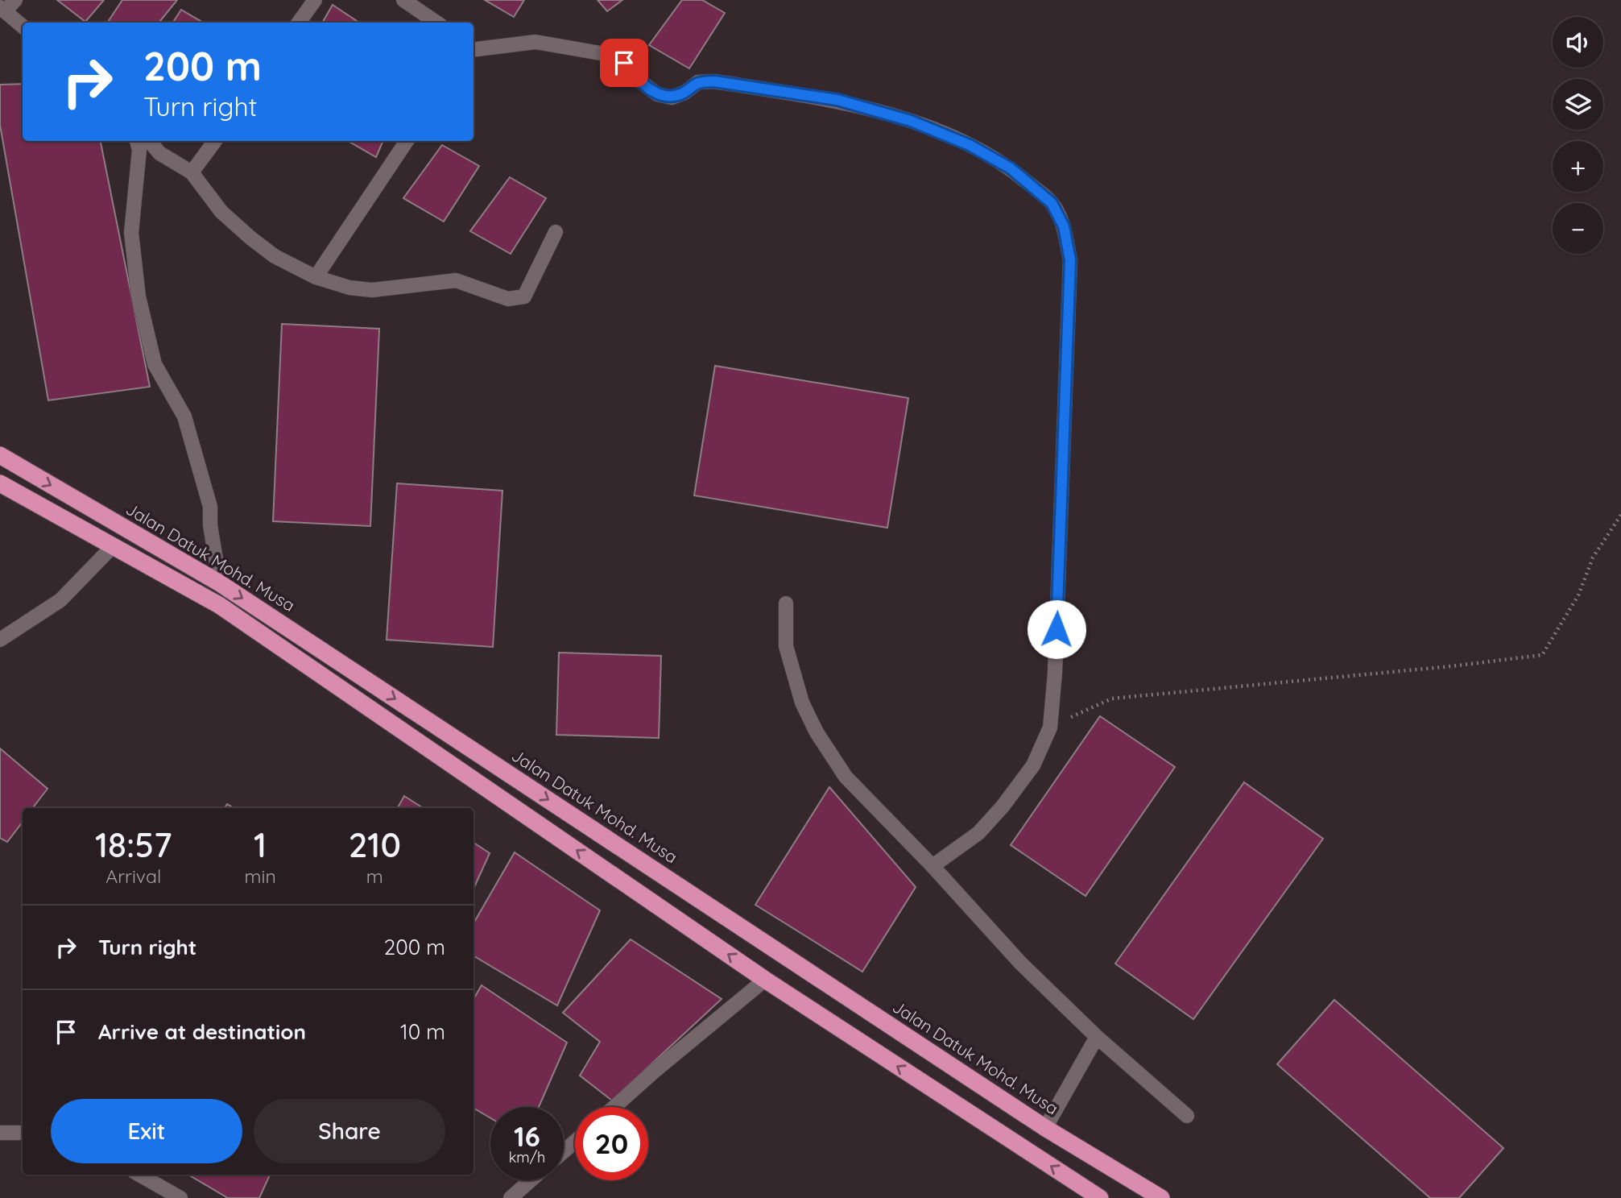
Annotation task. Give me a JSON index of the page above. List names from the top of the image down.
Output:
{
  "streets": {
    "highway": ["Jalan Datuk Mohd. Musa"]
  },
  "page": {
    "map_buttons": ["+", "−"],
    "turn": ["200 m", "Turn right"],
    "eta": [
      "18:57",
      "Arrival",
      "1",
      "min",
      "210",
      "m"
    ],
    "list": [
      {
        "name": "Turn right",
        "value": "200 m"
      },
      {
        "name": "Arrive at destination",
        "value": "10 m"
      }
    ],
    "buttons": ["Exit", "Share"],
    "speed": "16 km/h",
    "limit": "20"
  }
}
